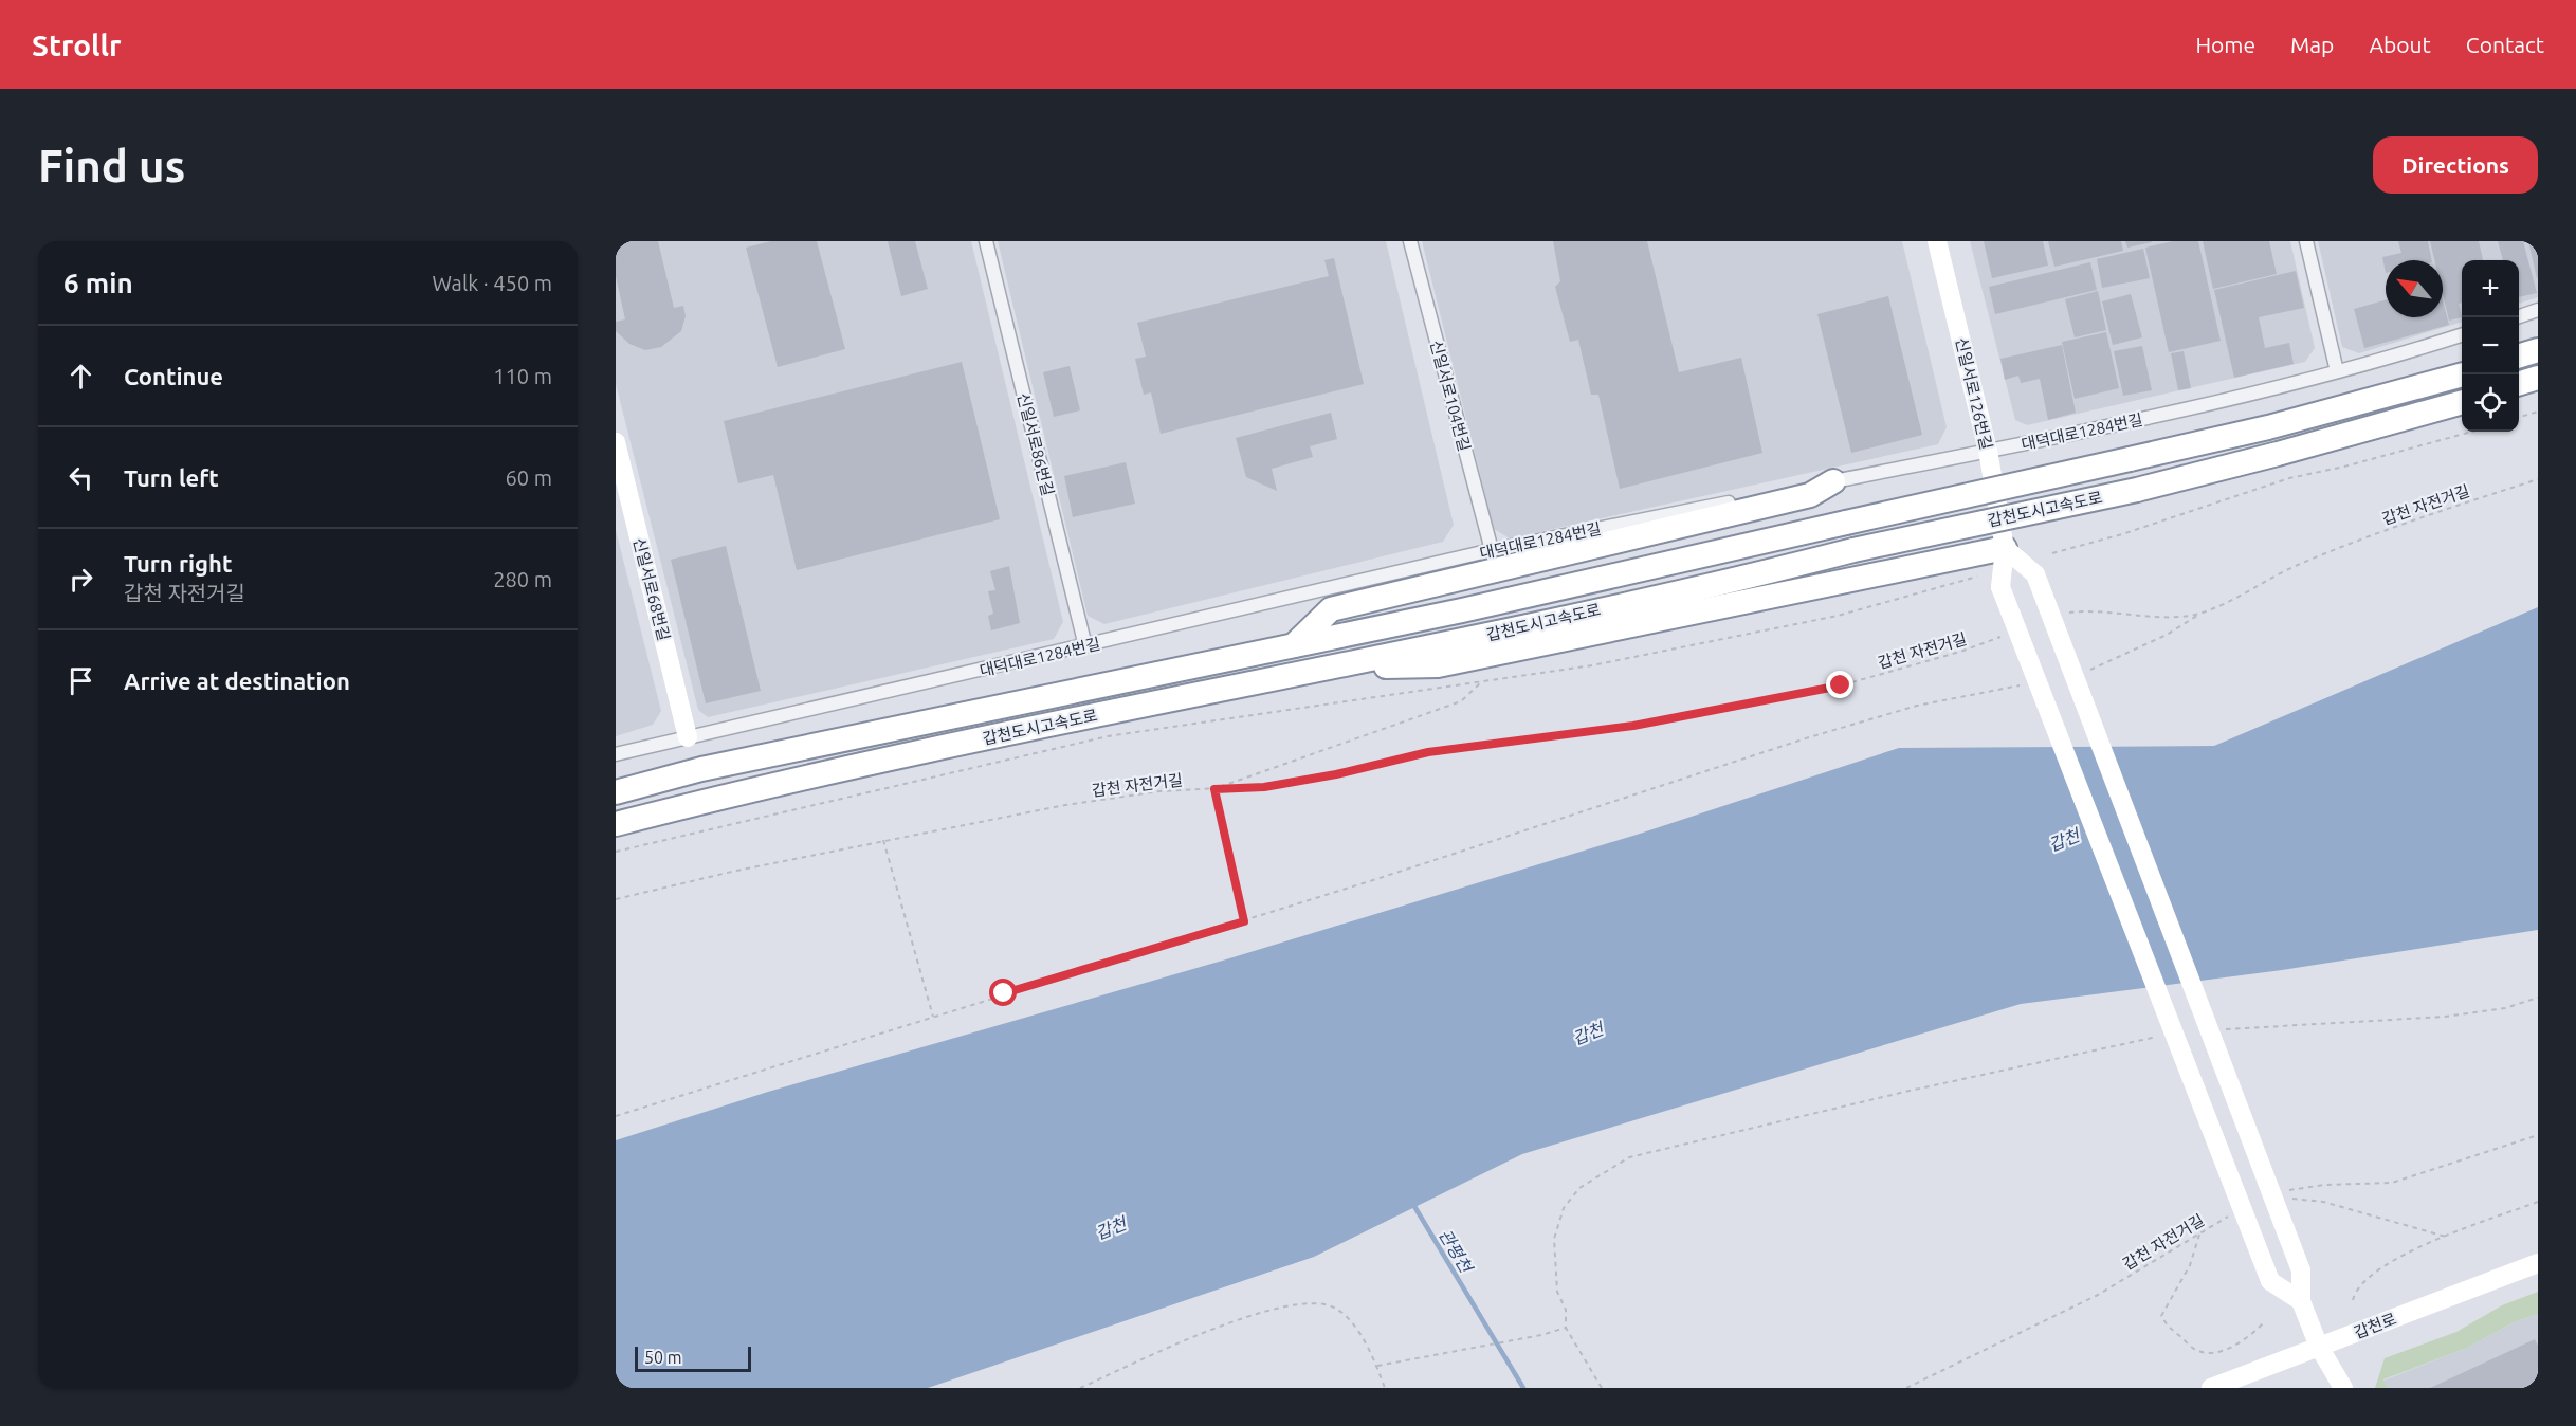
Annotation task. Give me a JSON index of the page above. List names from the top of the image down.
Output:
{
  "streets": {
    "highway": ["갑천도시고속도로"],
    "street": [
      "신일서로126번길",
      "신일서로104번길",
      "대덕대로1284번길",
      "신일서로86번길",
      "신일서로68번길",
      "갑천로"
    ],
    "path": ["갑천 자전거길"]
  },
  "crossings": [
    ["신일서로126번길", "대덕대로1284번길"],
    ["신일서로104번길", "대덕대로1284번길"],
    ["대덕대로1284번길", "신일서로86번길"],
    ["대덕대로1284번길", "신일서로68번길"]
  ],
  "water": ["갑천", "관평천"],
  "scale_bar": "50 m",
  "north": "top left",
  "page": {
    "header": "Strollr",
    "nav": [
      "Home",
      "Map",
      "About",
      "Contact"
    ],
    "buttons": "Directions",
    "title": "Find us",
    "heading": ["6 min", "Walk · 450 m"],
    "map_buttons": ["+", "−"],
    "list": [
      ["Continue", "110 m"],
      ["Turn left", "60 m"],
      ["Turn right", "갑천 자전거길", "280 m"],
      "Arrive at destination"
    ],
    "scale": "50 m"
  }
}
